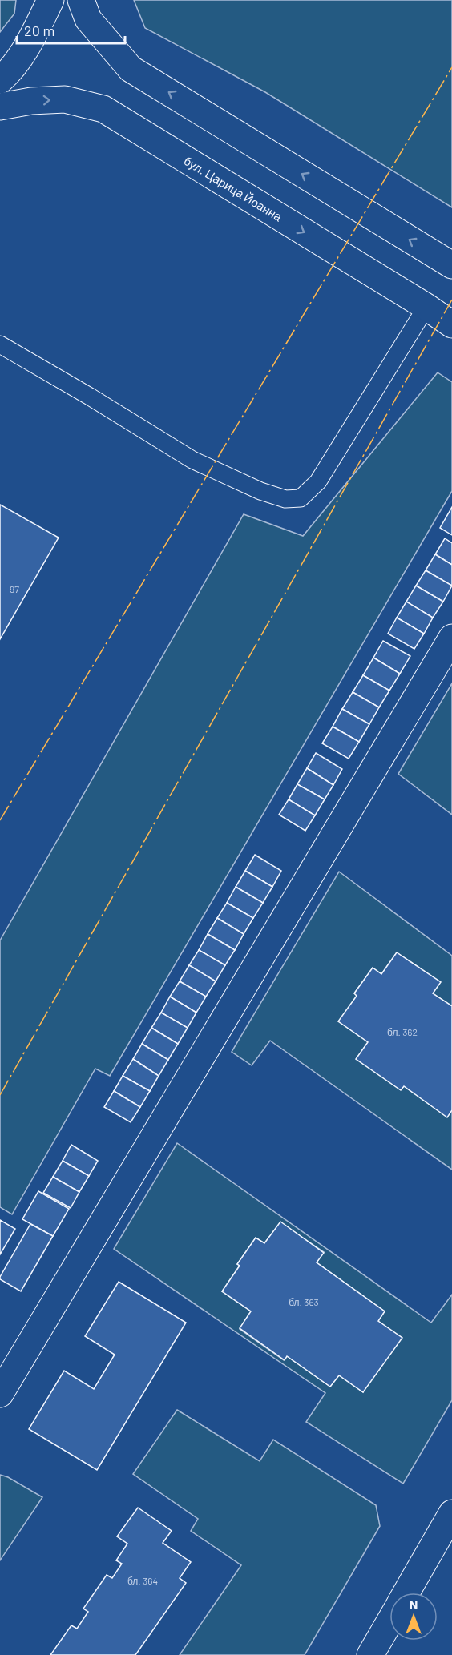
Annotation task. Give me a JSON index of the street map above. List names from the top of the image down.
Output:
{
  "streets": {
    "main road": ["бул. Царица Йоанна"]
  },
  "house_numbers": [
    "97",
    "бл. 362",
    "бл. 363",
    "бл. 364"
  ],
  "scale_bar": "20 m",
  "north": "top"
}
